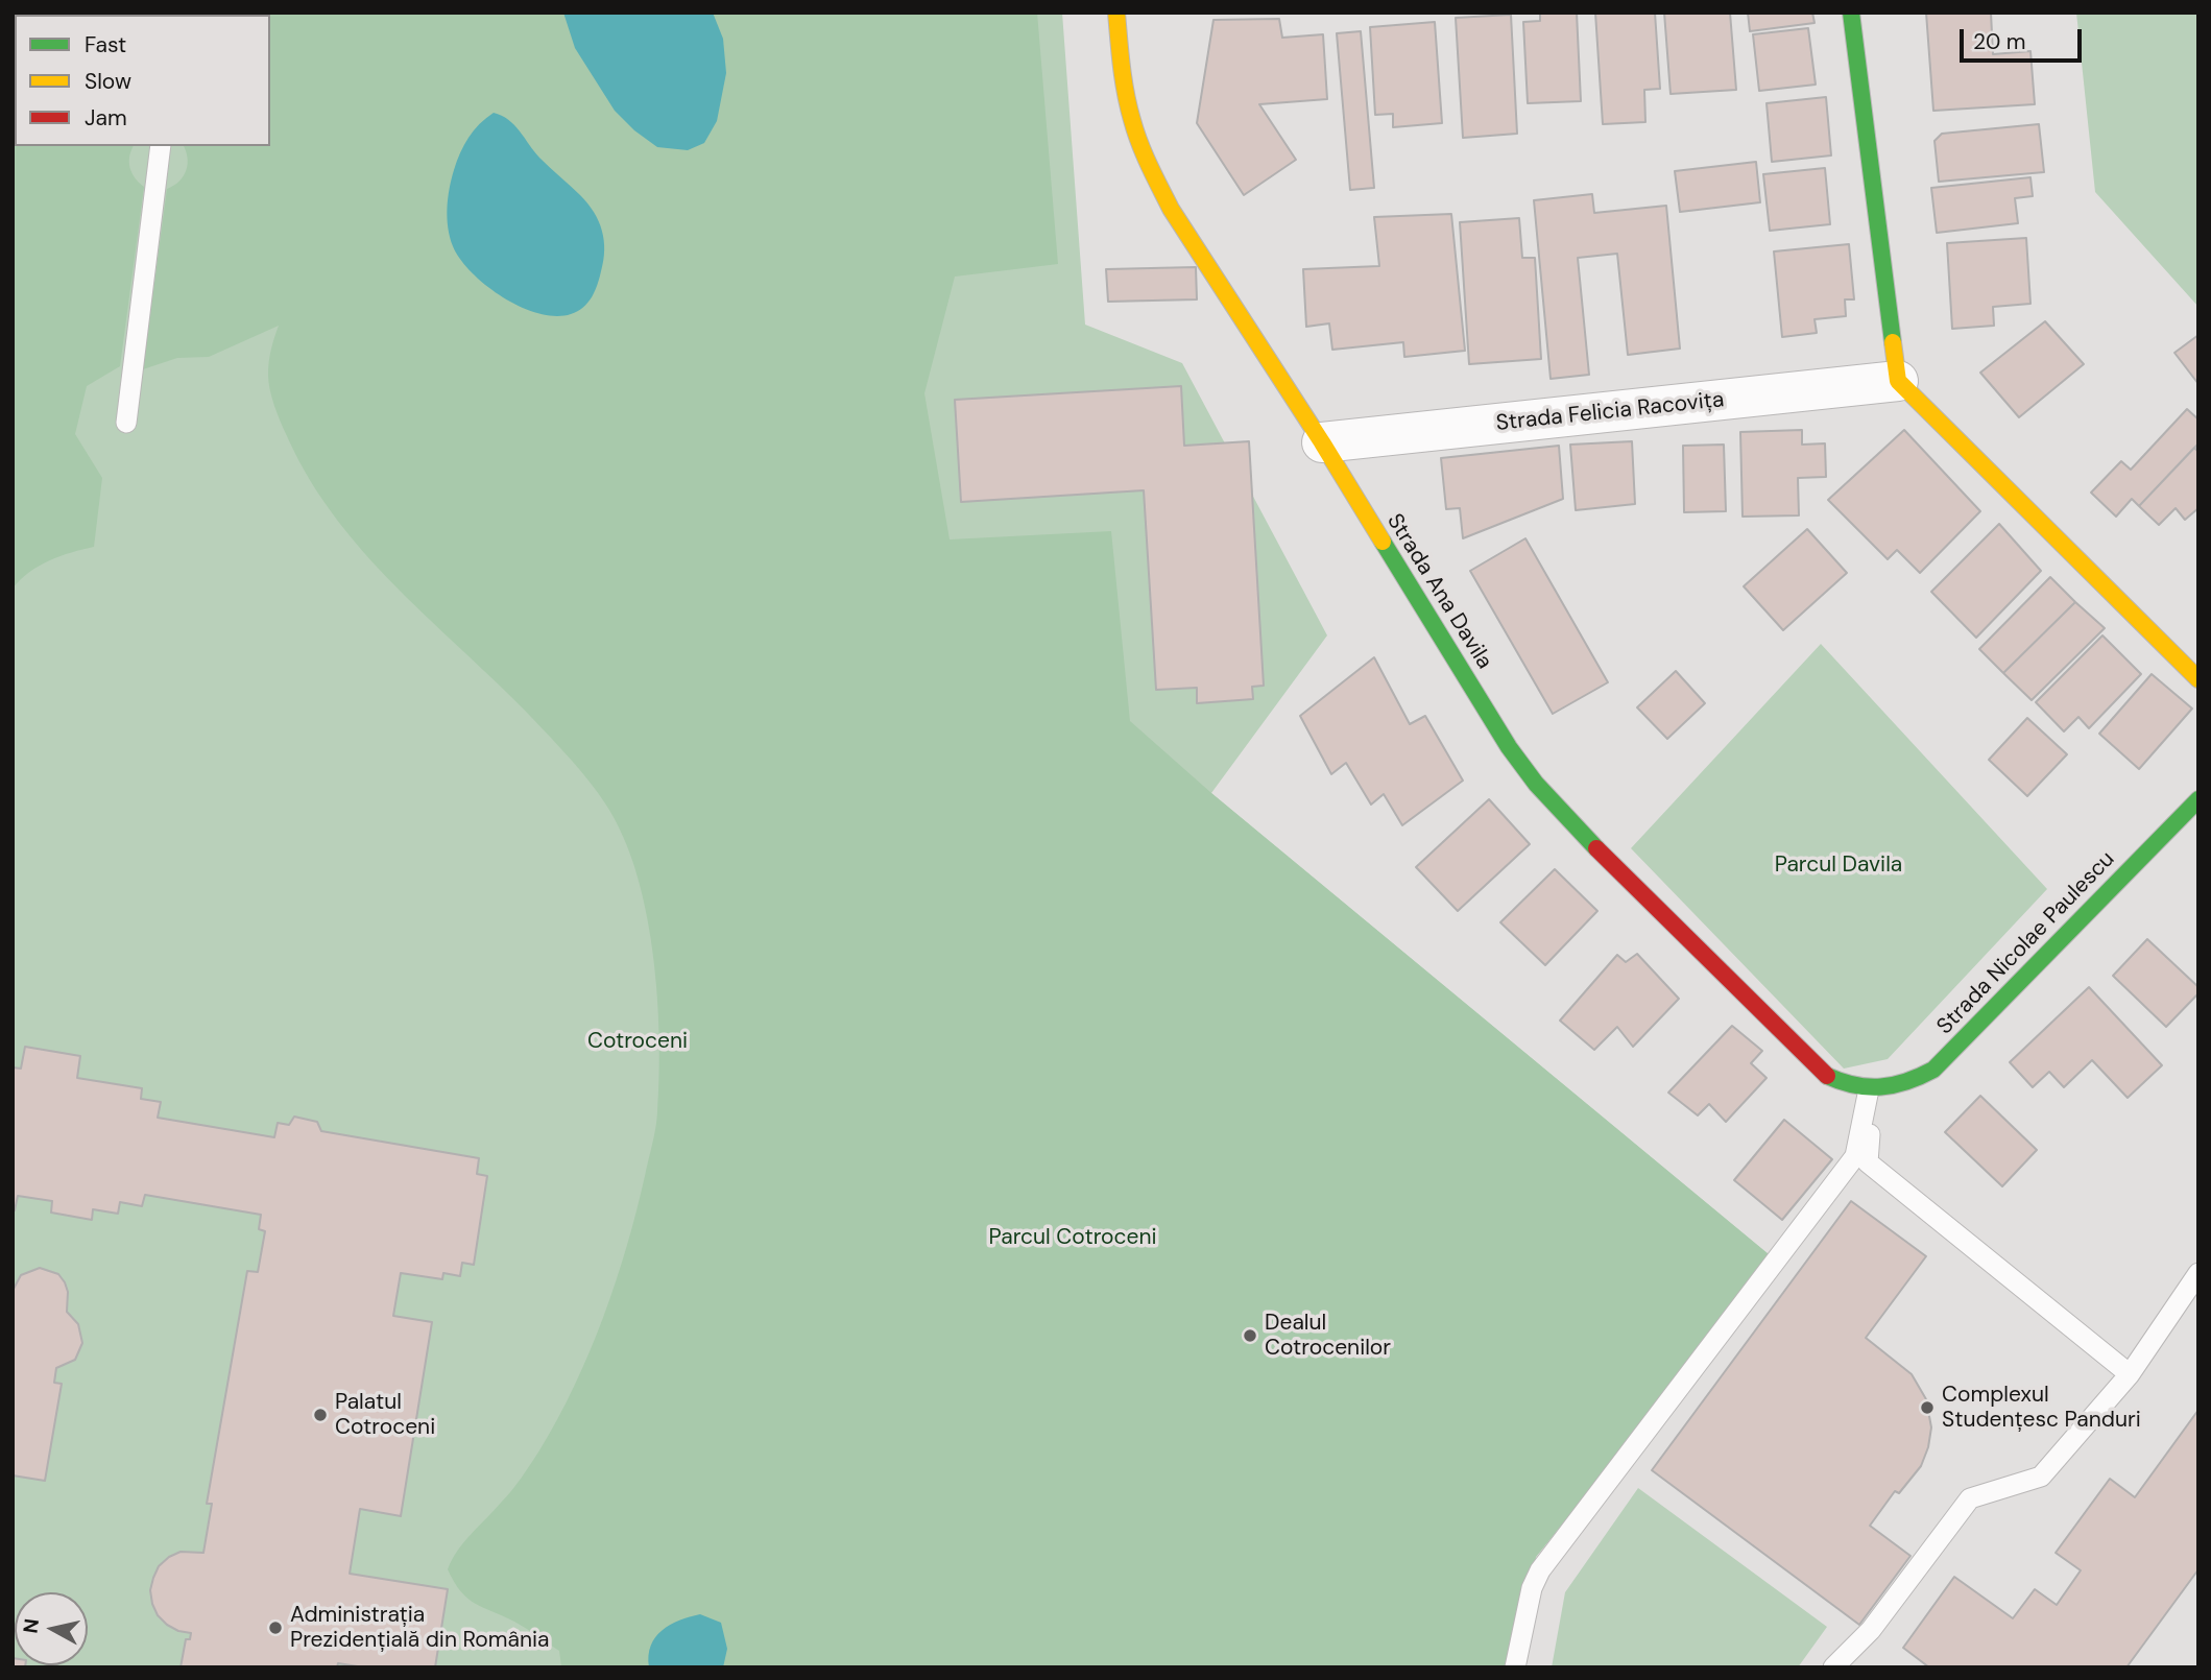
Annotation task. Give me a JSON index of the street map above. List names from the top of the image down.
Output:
{
  "streets": {
    "street": ["Strada Felicia Racovița", "Strada Ana Davila", "Strada Nicolae Paulescu"]
  },
  "crossings": [
    ["Strada Felicia Racovița", "Strada Ana Davila"],
    ["Strada Ana Davila", "Strada Nicolae Paulescu"]
  ],
  "parks": ["Parcul Davila", "Cotroceni", "Parcul Cotroceni"],
  "places": [
    "Dealul Cotrocenilor",
    "Complexul Studențesc Panduri",
    "Palatul Cotroceni",
    "Administrația Prezidențială din România"
  ],
  "legend": ["Fast", "Slow", "Jam"],
  "scale_bar": "20 m",
  "north": "left"
}
